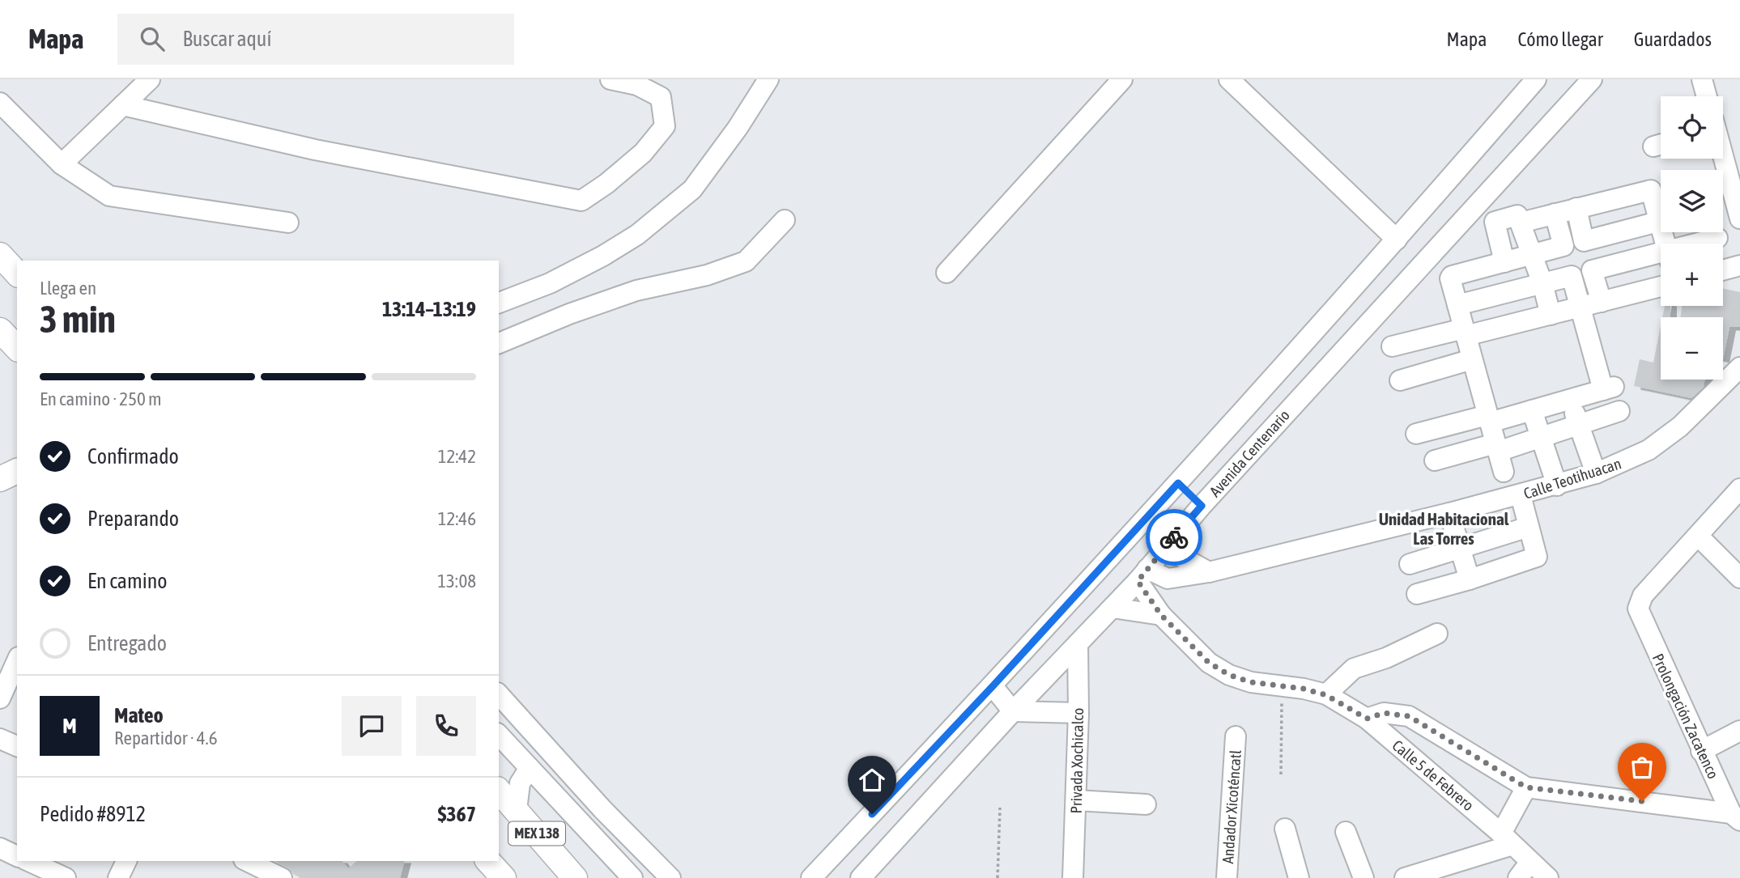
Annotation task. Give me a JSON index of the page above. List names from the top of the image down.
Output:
{
  "streets": {
    "main road": ["MEX 138"],
    "street": [
      "Avenida Centenario",
      "Calle Teotihuacan",
      "Prolongación Zacatenco",
      "Privada Xochicalco",
      "Calle 5 de Febrero",
      "Andador Xicoténcatl"
    ]
  },
  "crossings": [
    ["Avenida Centenario", "Calle Teotihuacan"],
    ["Avenida Centenario", "Privada Xochicalco"],
    ["Avenida Centenario", "Calle 5 de Febrero"],
    ["Calle Teotihuacan", "Calle 5 de Febrero"]
  ],
  "districts": ["Unidad Habitacional Las Torres"],
  "page": {
    "header": "Mapa",
    "search": "Buscar aquí",
    "nav": ["Mapa", "Cómo llegar", "Guardados"],
    "map_buttons": ["+", "−"],
    "heading": ["3 min", "Llega en", "13:14–13:19"],
    "panel": [
      "Mateo",
      "Repartidor · 4.6",
      "Pedido #8912",
      "$367"
    ],
    "bar": "En camino · 250 m",
    "list": [
      ["Confirmado", "12:42"],
      ["Preparando", "12:46"],
      ["En camino", "13:08"],
      "Entregado"
    ],
    "round": "M"
  }
}
